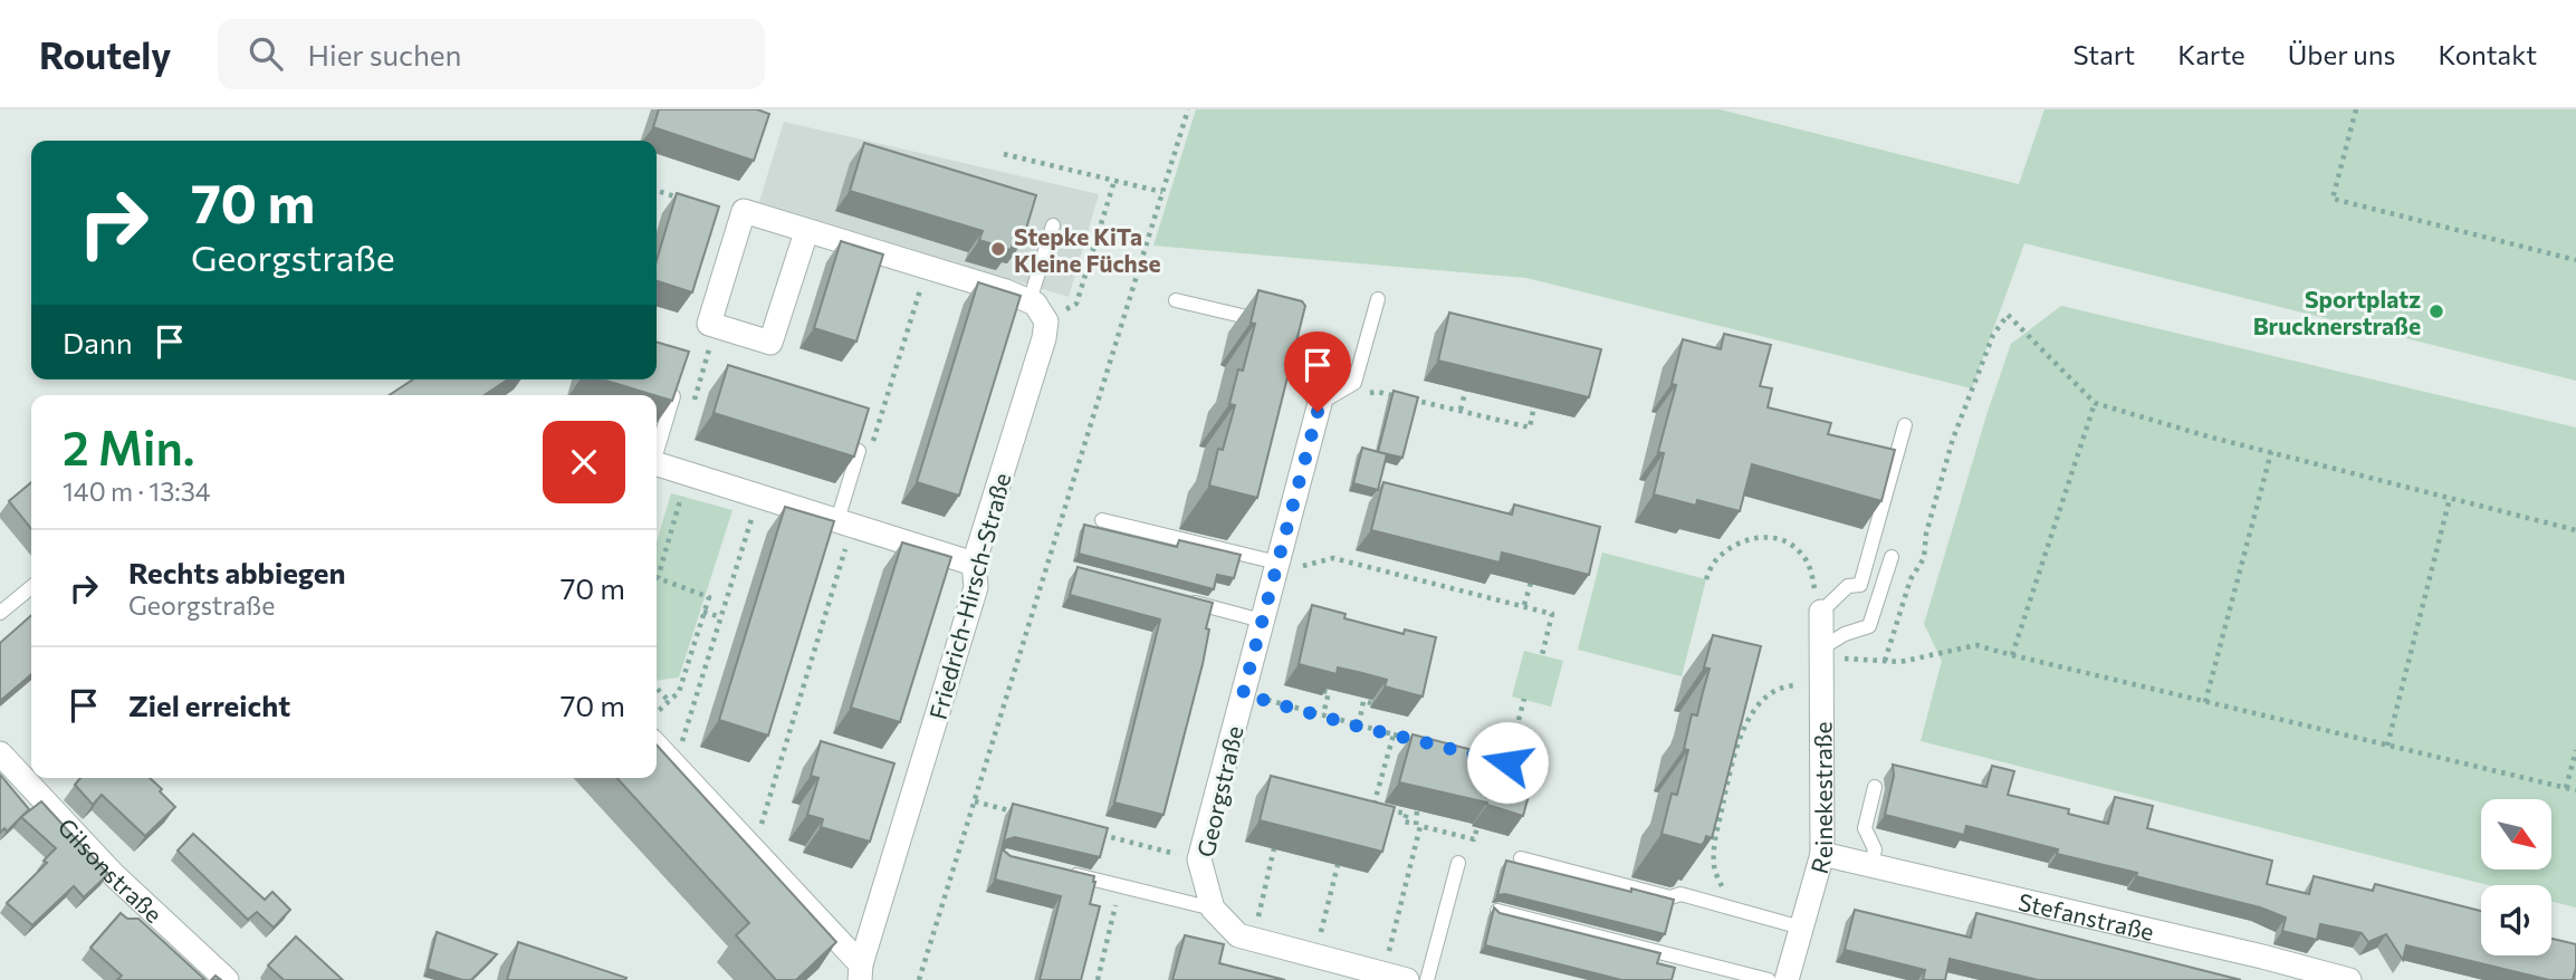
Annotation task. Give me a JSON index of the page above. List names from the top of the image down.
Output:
{
  "streets": {
    "street": [
      "Friedrich-Hirsch-Straße",
      "Georgstraße",
      "Reinekestraße",
      "Gilsonstraße",
      "Stefanstraße"
    ]
  },
  "crossings": [
    ["Reinekestraße", "Stefanstraße"]
  ],
  "places": ["Stepke KiTa Kleine Füchse", "Sportplatz Brucknerstraße"],
  "north": "bottom right",
  "page": {
    "header": "Routely",
    "search": "Hier suchen",
    "nav": [
      "Start",
      "Karte",
      "Über uns",
      "Kontakt"
    ],
    "turn": ["70 m", "Georgstraße"],
    "then": "Dann",
    "heading": ["2 Min.", "140 m · 13:34"],
    "list": [
      {
        "name": "Rechts abbiegen",
        "note": "Georgstraße",
        "value": "70 m"
      },
      {
        "name": "Ziel erreicht",
        "value": "70 m"
      }
    ]
  }
}
